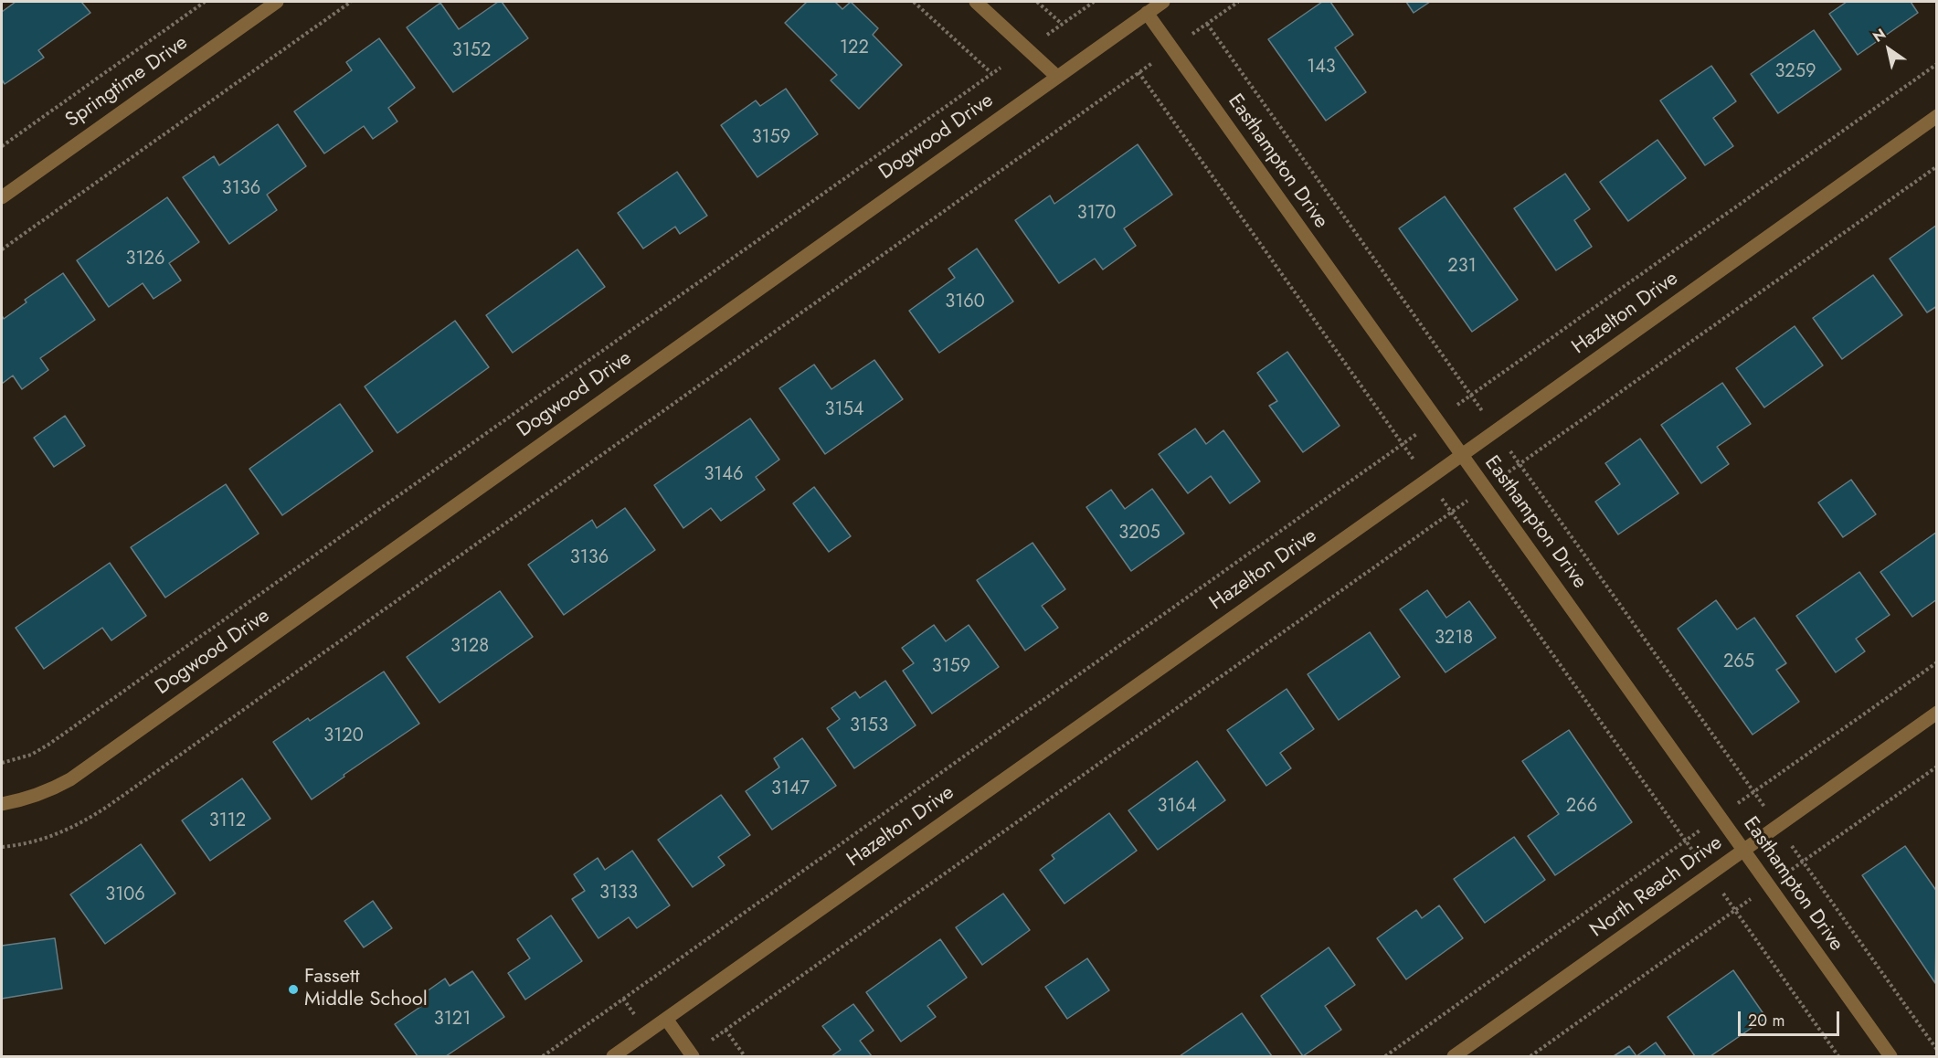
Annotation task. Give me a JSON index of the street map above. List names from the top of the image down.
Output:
{
  "streets": {
    "street": [
      "Springtime Drive",
      "Dogwood Drive",
      "Easthampton Drive",
      "Hazelton Drive",
      "North Reach Drive"
    ]
  },
  "crossings": [
    ["Dogwood Drive", "Easthampton Drive"],
    ["Easthampton Drive", "Hazelton Drive"],
    ["Easthampton Drive", "North Reach Drive"]
  ],
  "places": ["Fassett Middle School"],
  "house_numbers": [
    "122",
    "3152",
    "143",
    "3259",
    "3159",
    "3136",
    "3170",
    "3126",
    "231",
    "3160",
    "3154",
    "3146",
    "3205",
    "3136",
    "3218",
    "3128",
    "265",
    "3159",
    "3153",
    "3120",
    "3147",
    "3164",
    "266",
    "3112",
    "3133",
    "3106",
    "3121"
  ],
  "scale_bar": "20 m",
  "north": "top left"
}
